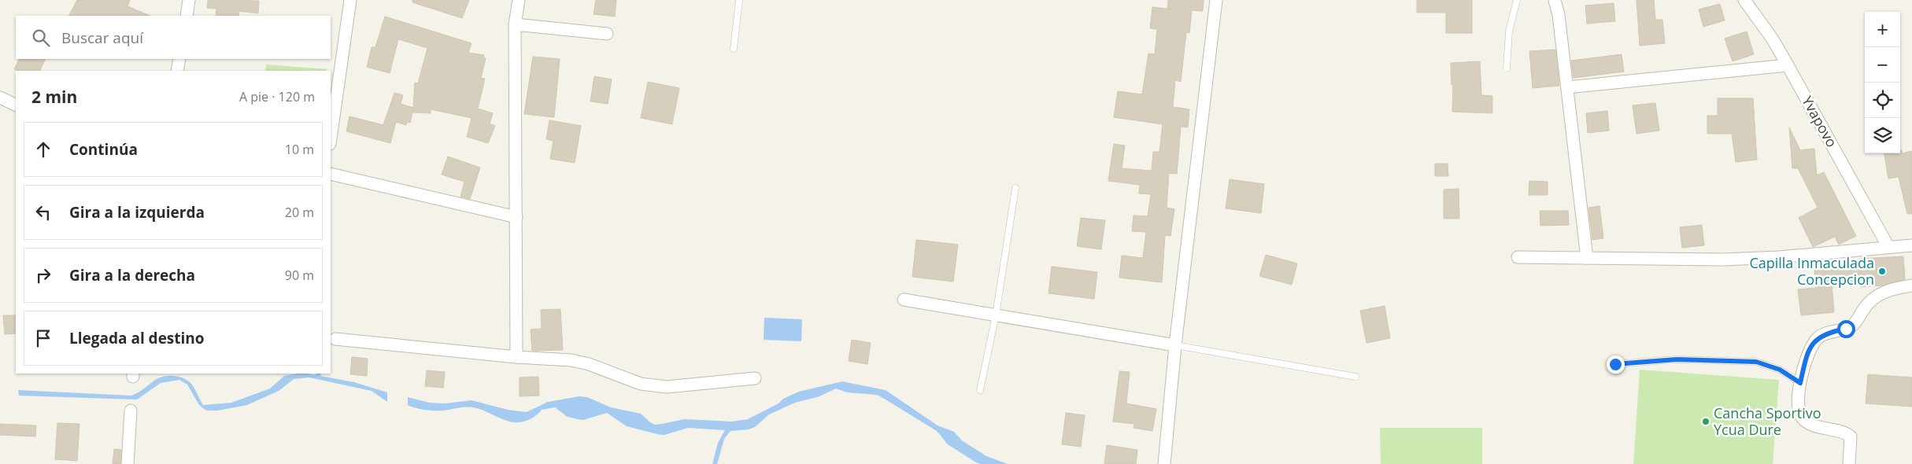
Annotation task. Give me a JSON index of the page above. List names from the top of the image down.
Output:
{
  "streets": {
    "street": ["Yvapovo"]
  },
  "places": ["Capilla Inmaculada Concepcion", "Cancha Sportivo Ycua Dure"],
  "page": {
    "map_buttons": ["+", "−"],
    "search": "Buscar aquí",
    "heading": ["2 min", "A pie · 120 m"],
    "list": [
      ["Continúa", "10 m"],
      ["Gira a la izquierda", "20 m"],
      ["Gira a la derecha", "90 m"],
      "Llegada al destino"
    ]
  }
}
